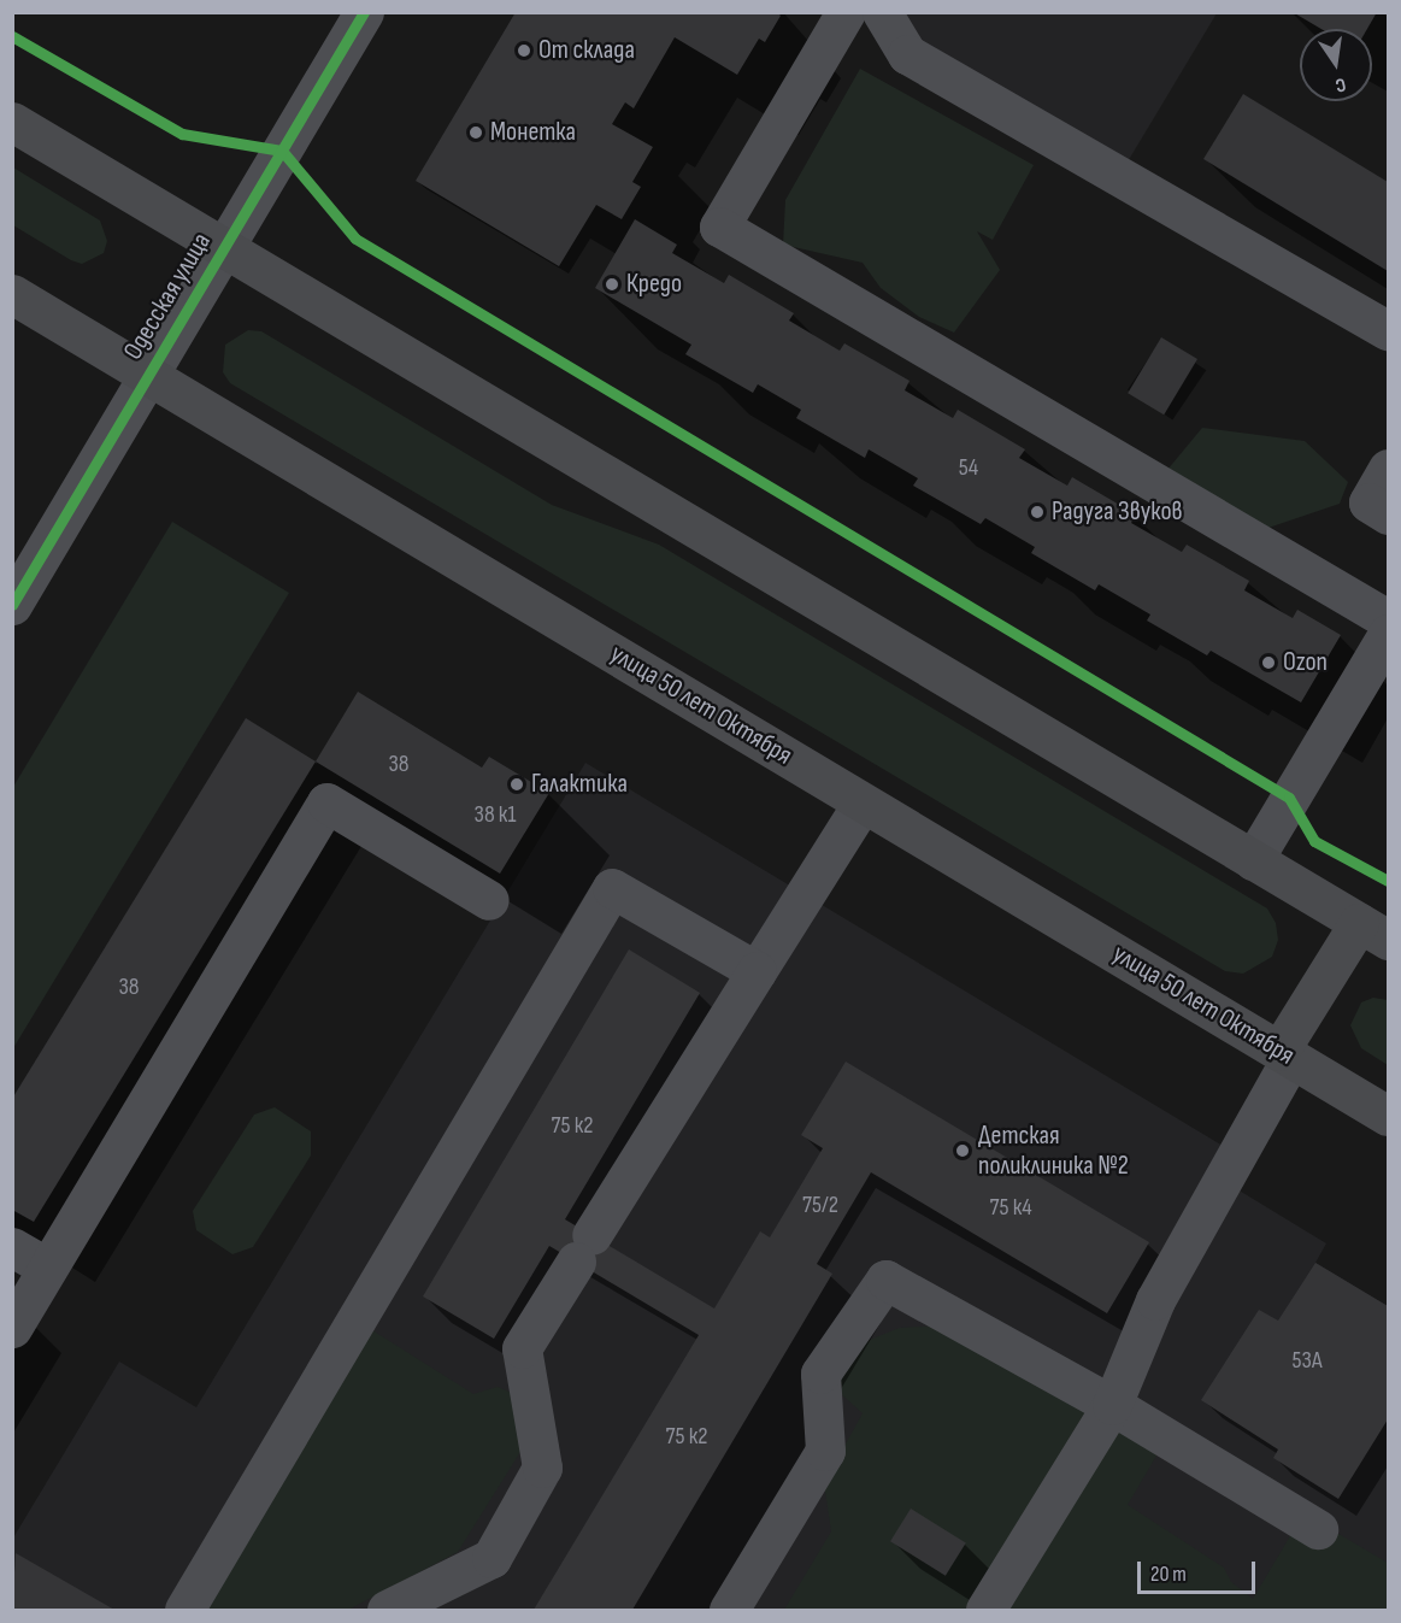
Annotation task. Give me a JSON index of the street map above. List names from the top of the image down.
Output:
{
  "streets": {
    "main road": ["улица 50 лет Октября"],
    "street": ["Одесская улица"]
  },
  "crossings": [
    ["Одесская улица", "улица 50 лет Октября"]
  ],
  "places": [
    "От склада",
    "Монетка",
    "Кредо",
    "Радуга Звуков",
    "Ozon",
    "Галактика",
    "Детская поликлиника №2"
  ],
  "house_numbers": [
    "54",
    "38",
    "38 к1",
    "38",
    "75 к2",
    "75/2",
    "75 к4",
    "53А",
    "75 к2"
  ],
  "scale_bar": "20 m",
  "north": "bottom"
}
